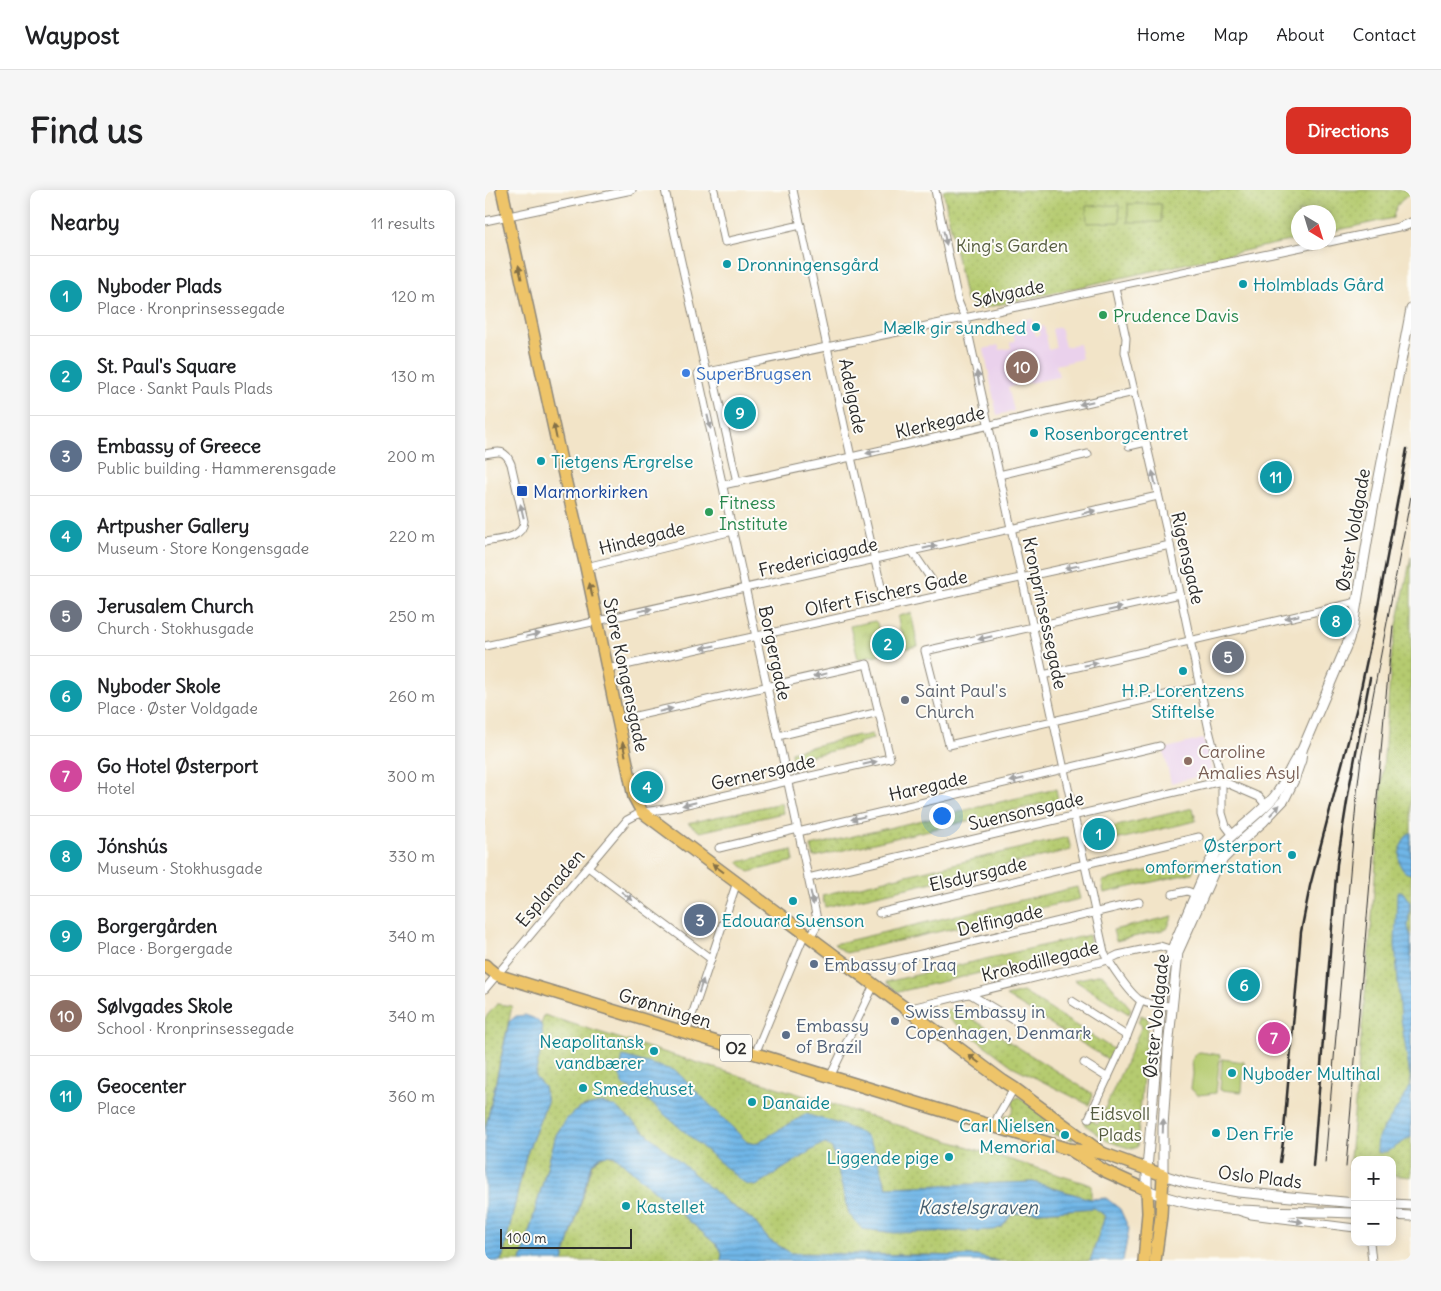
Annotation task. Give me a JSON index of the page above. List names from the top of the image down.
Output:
{
  "streets": {
    "main road": ["Store Kongensgade", "Grønningen", "O2"],
    "street": [
      "Sølvgade",
      "Adelgade",
      "Klerkegade",
      "Øster Voldgade",
      "Hindegade",
      "Fredericiagade",
      "Rigensgade",
      "Olfert Fischers Gade",
      "Kronprinsessegade",
      "Borgergade",
      "Gernersgade",
      "Haregade",
      "Suensonsgade",
      "Elsdyrsgade",
      "Esplanaden",
      "Delfingade",
      "Krokodillegade",
      "Oslo Plads"
    ]
  },
  "crossings": [
    ["Sølvgade", "Adelgade"],
    ["Sølvgade", "Rigensgade"],
    ["Sølvgade", "Kronprinsessegade"],
    ["Sølvgade", "Borgergade"],
    ["Adelgade", "Klerkegade"],
    ["Adelgade", "Fredericiagade"],
    ["Adelgade", "Olfert Fischers Gade"],
    ["Klerkegade", "Rigensgade"],
    ["Klerkegade", "Kronprinsessegade"],
    ["Klerkegade", "Borgergade"],
    ["Øster Voldgade", "Rigensgade"],
    ["Øster Voldgade", "Kronprinsessegade"],
    ["Øster Voldgade", "Krokodillegade"],
    ["Øster Voldgade", "Grønningen"],
    ["Øster Voldgade", "O2"],
    ["Øster Voldgade", "Oslo Plads"],
    ["Hindegade", "Borgergade"],
    ["Hindegade", "Store Kongensgade"],
    ["Fredericiagade", "Rigensgade"],
    ["Fredericiagade", "Kronprinsessegade"],
    ["Fredericiagade", "Borgergade"],
    ["Fredericiagade", "Store Kongensgade"],
    ["Rigensgade", "Olfert Fischers Gade"],
    ["Rigensgade", "Suensonsgade"],
    ["Olfert Fischers Gade", "Kronprinsessegade"],
    ["Olfert Fischers Gade", "Borgergade"],
    ["Olfert Fischers Gade", "Store Kongensgade"],
    ["Kronprinsessegade", "Haregade"],
    ["Kronprinsessegade", "Suensonsgade"],
    ["Kronprinsessegade", "Elsdyrsgade"],
    ["Kronprinsessegade", "Delfingade"],
    ["Kronprinsessegade", "Krokodillegade"],
    ["Borgergade", "Gernersgade"],
    ["Borgergade", "Haregade"],
    ["Borgergade", "Suensonsgade"],
    ["Borgergade", "Grønningen"],
    ["Borgergade", "O2"],
    ["Store Kongensgade", "Gernersgade"],
    ["Store Kongensgade", "Esplanaden"],
    ["Store Kongensgade", "O2"],
    ["Gernersgade", "Esplanaden"],
    ["Gernersgade", "O2"],
    ["Esplanaden", "Grønningen"],
    ["Esplanaden", "O2"],
    ["Krokodillegade", "O2"],
    ["Grønningen", "O2"],
    ["Grønningen", "Oslo Plads"],
    ["O2", "Oslo Plads"]
  ],
  "one_way": ["Fredericiagade", "Store Kongensgade", "Haregade"],
  "water": ["Kastelsgraven"],
  "parks": ["King's Garden", "Eidsvoll Plads"],
  "places": {
    "other": [
      "Dronningensgård",
      "Holmblads Gård",
      "Prudence Davis",
      "Mælk gir sundhed",
      "SuperBrugsen",
      "Rosenborgcentret",
      "Tietgens Ærgrelse",
      "Fitness Institute",
      "H.P. Lorentzens Stiftelse",
      "Saint Paul's Church",
      "Caroline Amalies Asyl",
      "Østerport omformerstation",
      "Edouard Suenson",
      "Embassy of Iraq",
      "Swiss Embassy in Copenhagen, Denmark",
      "Embassy of Brazil",
      "Neapolitansk vandbærer",
      "Nyboder Multihal",
      "Smedehuset",
      "Danaide",
      "Den Frie",
      "Carl Nielsen Memorial",
      "Liggende pige",
      "Kastellet"
    ],
    "transit": ["Marmorkirken"]
  },
  "scale_bar": "100 m",
  "north": "bottom right",
  "page": {
    "header": "Waypost",
    "nav": [
      "Home",
      "Map",
      "About",
      "Contact"
    ],
    "buttons": "Directions",
    "title": "Find us",
    "heading": ["Nearby", "11 results"],
    "list": [
      {
        "mark": "1",
        "name": "Nyboder Plads",
        "note": "Place · Kronprinsessegade",
        "value": "120 m"
      },
      {
        "mark": "2",
        "name": "St. Paul's Square",
        "note": "Place · Sankt Pauls Plads",
        "value": "130 m"
      },
      {
        "mark": "3",
        "name": "Embassy of Greece",
        "note": "Public building · Hammerensgade",
        "value": "200 m"
      },
      {
        "mark": "4",
        "name": "Artpusher Gallery",
        "note": "Museum · Store Kongensgade",
        "value": "220 m"
      },
      {
        "mark": "5",
        "name": "Jerusalem Church",
        "note": "Church · Stokhusgade",
        "value": "250 m"
      },
      {
        "mark": "6",
        "name": "Nyboder Skole",
        "note": "Place · Øster Voldgade",
        "value": "260 m"
      },
      {
        "mark": "7",
        "name": "Go Hotel Østerport",
        "note": "Hotel",
        "value": "300 m"
      },
      {
        "mark": "8",
        "name": "Jónshús",
        "note": "Museum · Stokhusgade",
        "value": "330 m"
      },
      {
        "mark": "9",
        "name": "Borgergården",
        "note": "Place · Borgergade",
        "value": "340 m"
      },
      {
        "mark": "10",
        "name": "Sølvgades Skole",
        "note": "School · Kronprinsessegade",
        "value": "340 m"
      },
      {
        "mark": "11",
        "name": "Geocenter",
        "note": "Place",
        "value": "360 m"
      }
    ],
    "pins": [
      "10",
      "9",
      "11",
      "8",
      "2",
      "5",
      "4",
      "1",
      "3",
      "6",
      "7"
    ],
    "map_buttons": ["+", "−"],
    "scale": "100 m"
  }
}
